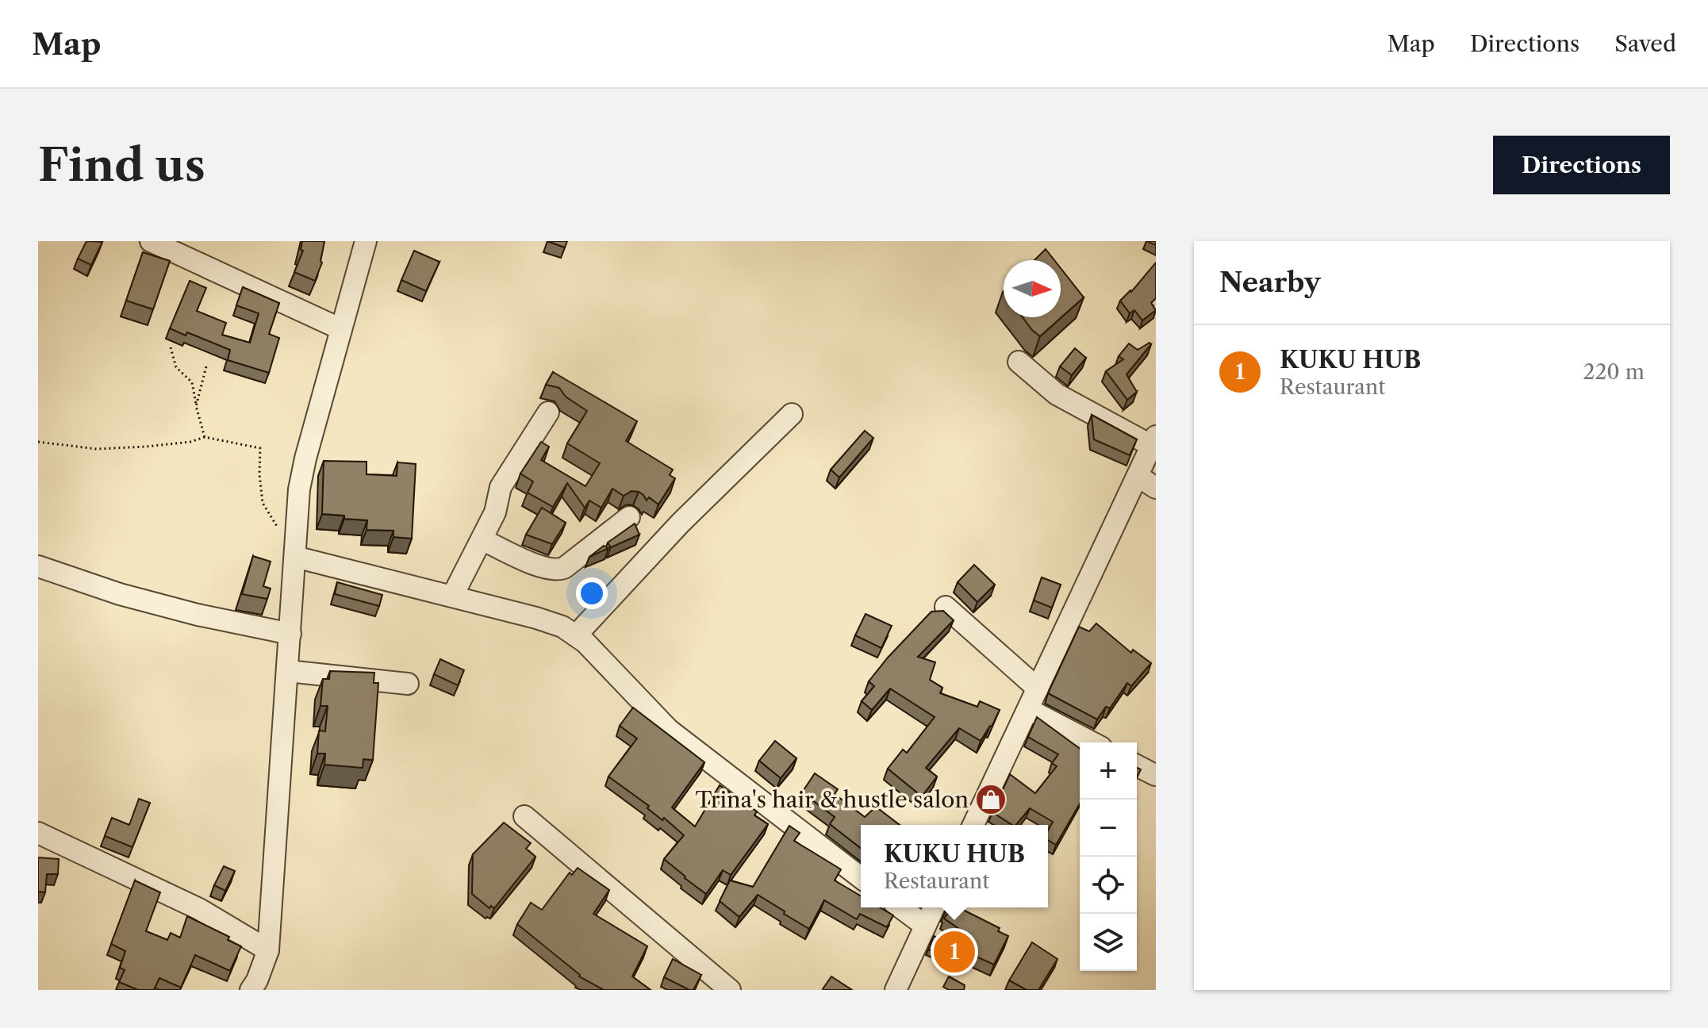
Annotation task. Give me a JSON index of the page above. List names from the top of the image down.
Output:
{
  "places": {
    "shop": ["Trina's hair & hustle salon"]
  },
  "north": "right",
  "page": {
    "header": "Map",
    "nav": ["Map", "Directions", "Saved"],
    "buttons": "Directions",
    "title": "Find us",
    "heading": "Nearby",
    "list": [
      {
        "mark": "1",
        "name": "KUKU HUB",
        "note": "Restaurant",
        "value": "220 m"
      }
    ],
    "map_buttons": ["+", "−"],
    "popup": ["KUKU HUB", "Restaurant"],
    "pins": "1"
  }
}
